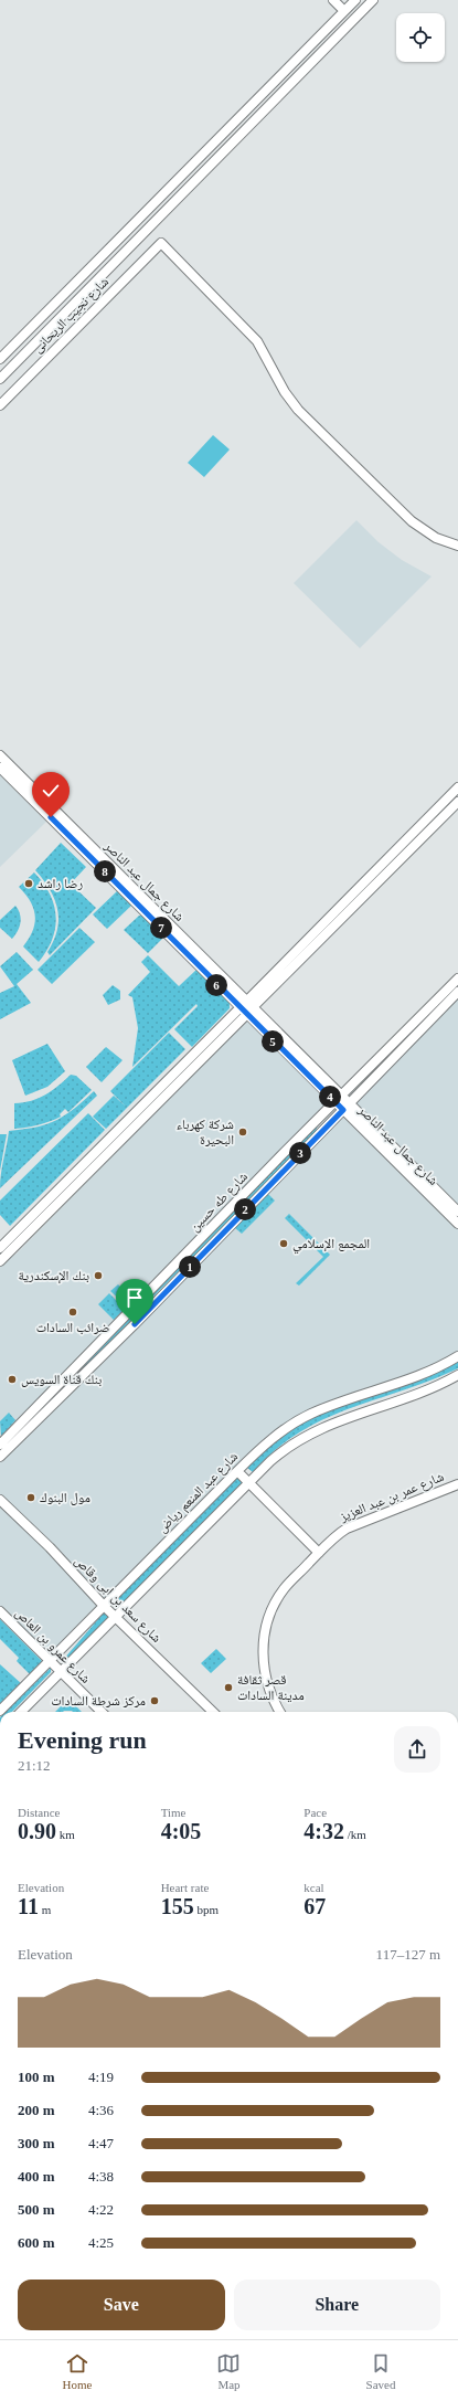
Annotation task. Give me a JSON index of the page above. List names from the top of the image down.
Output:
{
  "streets": {
    "street": [
      "شارع نجيب الريحانى",
      "شارع جمال عبد الناصر",
      "شارع طه حسين",
      "شارع عبد المنعم رياض",
      "شارع عمر بن عبد العزيز",
      "شارع سعد بن ابى وقاص",
      "شارع عمرو بن العاص"
    ]
  },
  "crossings": [
    ["شارع جمال عبد الناصر", "شارع طه حسين"],
    ["شارع عبد المنعم رياض", "شارع سعد بن ابى وقاص"],
    ["شارع عبد المنعم رياض", "شارع عمرو بن العاص"]
  ],
  "places": [
    "رضا راشد",
    "شركة كهرباء البحيرة",
    "المجمع الإسلامي",
    "بنك الإسكندرية",
    "ضرائب السادات",
    "بنك قناة السويس",
    "مول البنوك",
    "قصر ثقافة مدينة السادات",
    "مركز شرطة السادات"
  ],
  "page": {
    "pins": [
      "8",
      "7",
      "6",
      "5",
      "4",
      "3",
      "2",
      "1"
    ],
    "heading": ["Evening run", "21:12"],
    "stats": [
      ["Distance", "0.90 km"],
      ["Time", "4:05"],
      ["Pace", "4:32 /km"],
      ["Elevation", "11 m"],
      ["Heart rate", "155 bpm"],
      ["kcal", "67"]
    ],
    "chart": ["Elevation", "117–127 m"],
    "list": [
      {
        "name": "100 m",
        "note": "4:19"
      },
      {
        "name": "200 m",
        "note": "4:36"
      },
      {
        "name": "300 m",
        "note": "4:47"
      },
      {
        "name": "400 m",
        "note": "4:38"
      },
      {
        "name": "500 m",
        "note": "4:22"
      },
      {
        "name": "600 m",
        "note": "4:25"
      }
    ],
    "buttons": ["Save", "Share"],
    "tabs": ["Home", "Map", "Saved"]
  }
}
